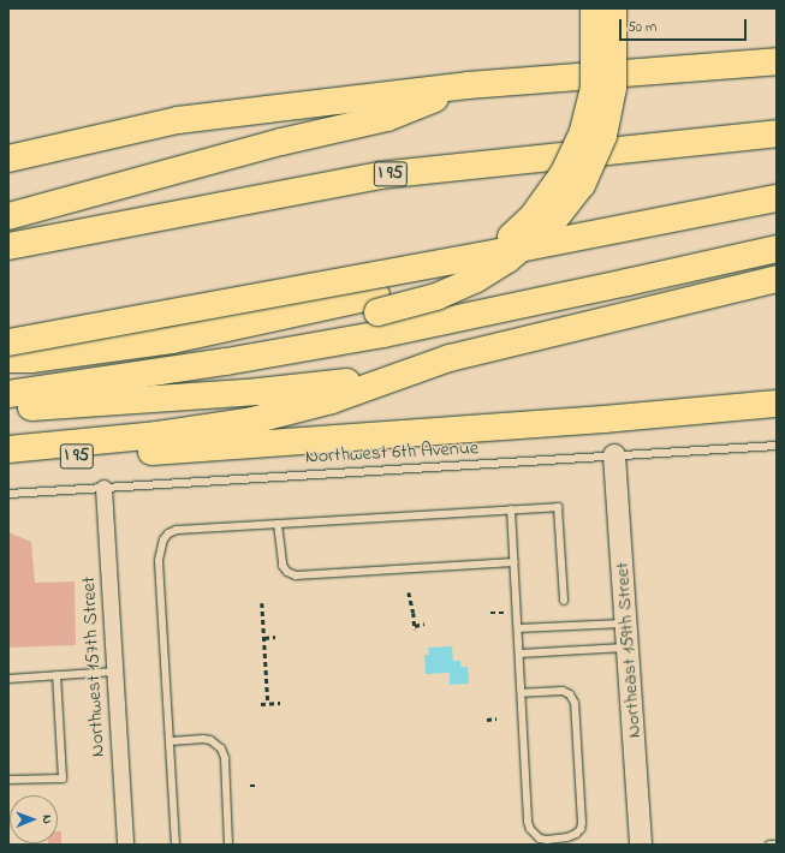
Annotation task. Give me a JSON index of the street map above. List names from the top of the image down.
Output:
{
  "streets": {
    "highway": ["I 95"],
    "street": ["Northeast 159th Street", "Northwest 157th Street"],
    "lane": ["Northwest 6th Avenue"]
  },
  "crossings": [
    ["Northwest 6th Avenue", "Northeast 159th Street"],
    ["Northwest 6th Avenue", "Northwest 157th Street"]
  ],
  "scale_bar": "50 m",
  "north": "right"
}
